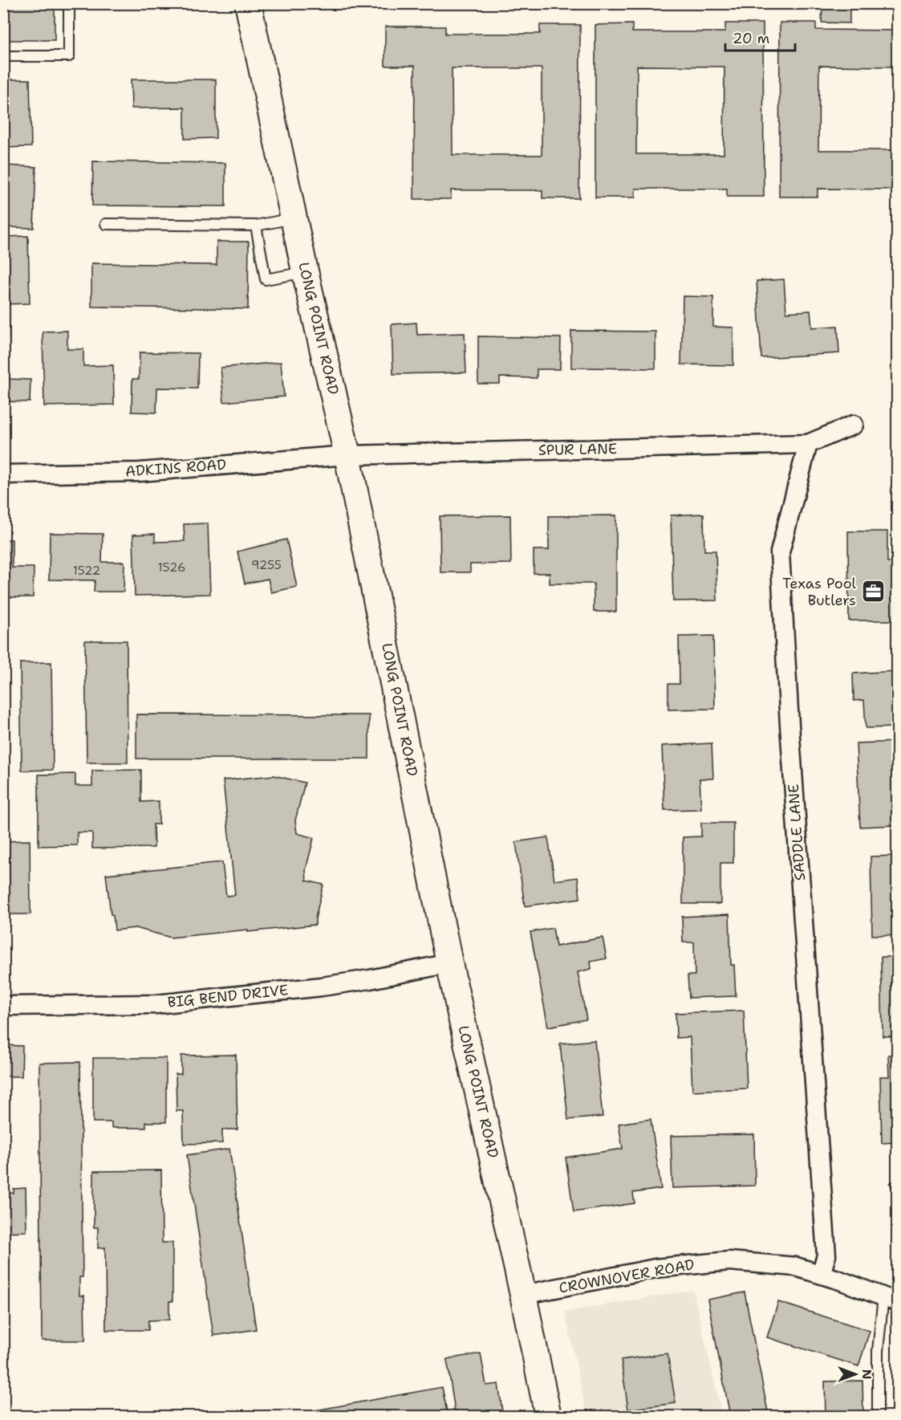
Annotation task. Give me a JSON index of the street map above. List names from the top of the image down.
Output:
{
  "streets": {
    "main road": ["LONG POINT ROAD"],
    "street": [
      "SPUR LANE",
      "ADKINS ROAD",
      "SADDLE LANE",
      "BIG BEND DRIVE",
      "CROWNOVER ROAD"
    ]
  },
  "crossings": [
    ["LONG POINT ROAD", "SPUR LANE"],
    ["LONG POINT ROAD", "ADKINS ROAD"],
    ["LONG POINT ROAD", "BIG BEND DRIVE"],
    ["LONG POINT ROAD", "CROWNOVER ROAD"],
    ["SPUR LANE", "ADKINS ROAD"],
    ["SPUR LANE", "SADDLE LANE"],
    ["SADDLE LANE", "CROWNOVER ROAD"]
  ],
  "places": {
    "office": ["Texas Pool Butlers"]
  },
  "house_numbers": ["9255", "1526", "1522"],
  "scale_bar": "20 m",
  "north": "right"
}
